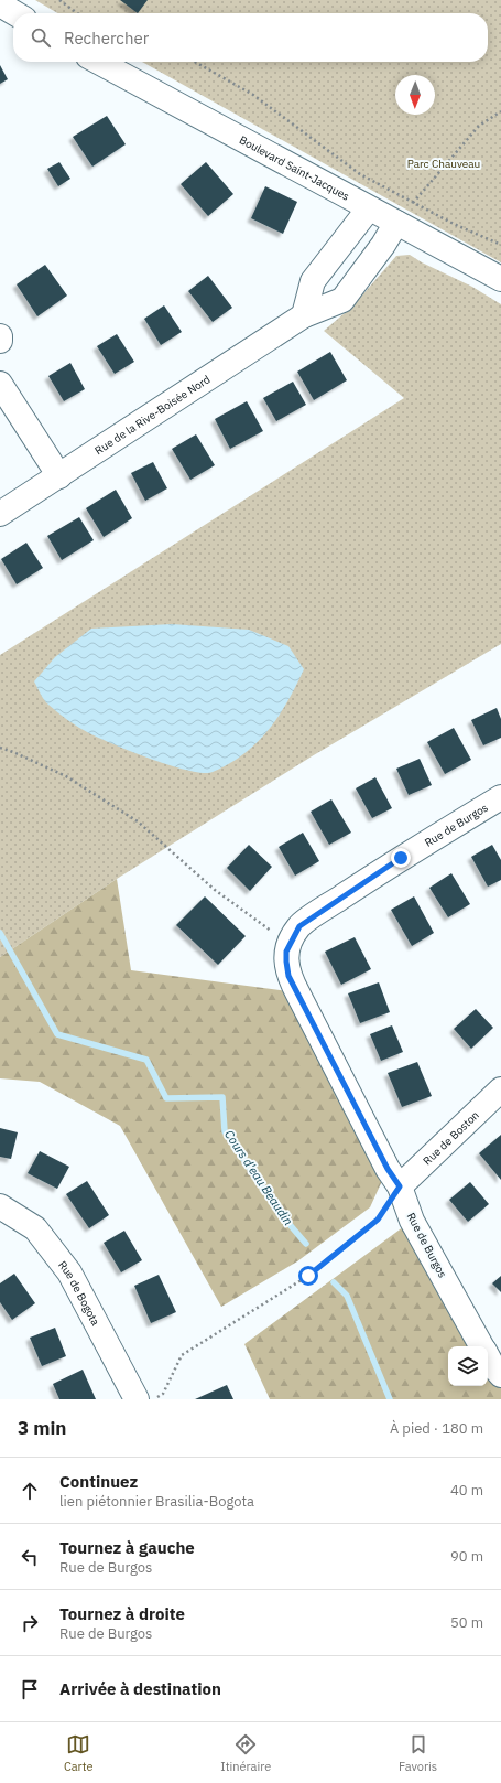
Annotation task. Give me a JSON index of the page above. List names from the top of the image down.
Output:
{
  "streets": {
    "street": [
      "Boulevard Saint-Jacques",
      "Rue de la Rive-Boisée Nord",
      "Rue de Burgos",
      "Rue de Boston",
      "Rue de Bogota"
    ]
  },
  "crossings": [
    ["Boulevard Saint-Jacques", "Rue de la Rive-Boisée Nord"],
    ["Rue de Burgos", "Rue de Boston"]
  ],
  "water": ["Cours d'eau Beaudin"],
  "parks": ["Parc Chauveau"],
  "north": "bottom",
  "page": {
    "search": "Rechercher",
    "heading": ["3 min", "À pied · 180 m"],
    "list": [
      ["Continuez", "lien piétonnier Brasilia-Bogota", "40 m"],
      ["Tournez à gauche", "Rue de Burgos", "90 m"],
      ["Tournez à droite", "Rue de Burgos", "50 m"],
      "Arrivée à destination"
    ],
    "nav": ["Carte", "Itinéraire", "Favoris"]
  }
}
